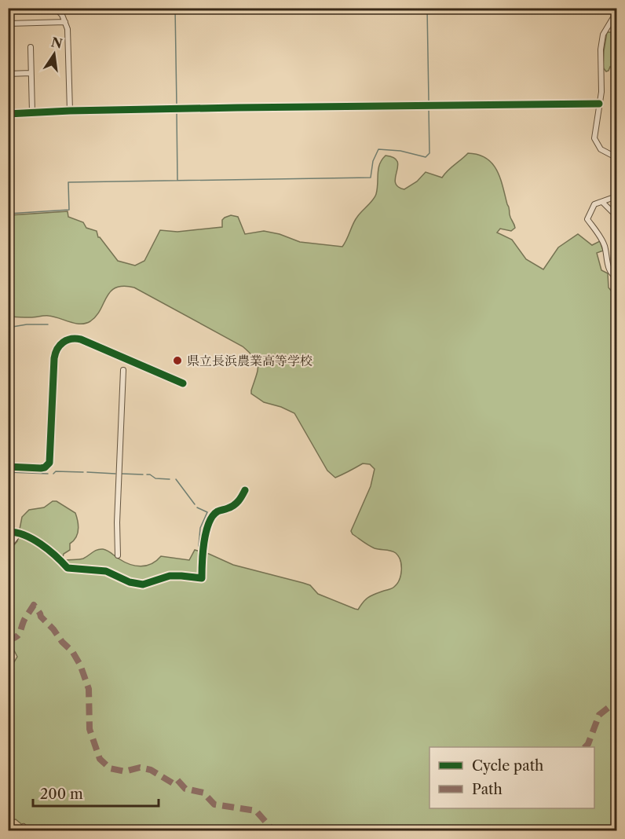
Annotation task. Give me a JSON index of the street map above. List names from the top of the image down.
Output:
{
  "places": ["県立長浜農業高等学校"],
  "legend": ["Cycle path", "Path"],
  "scale_bar": "200 m",
  "north": "top"
}
